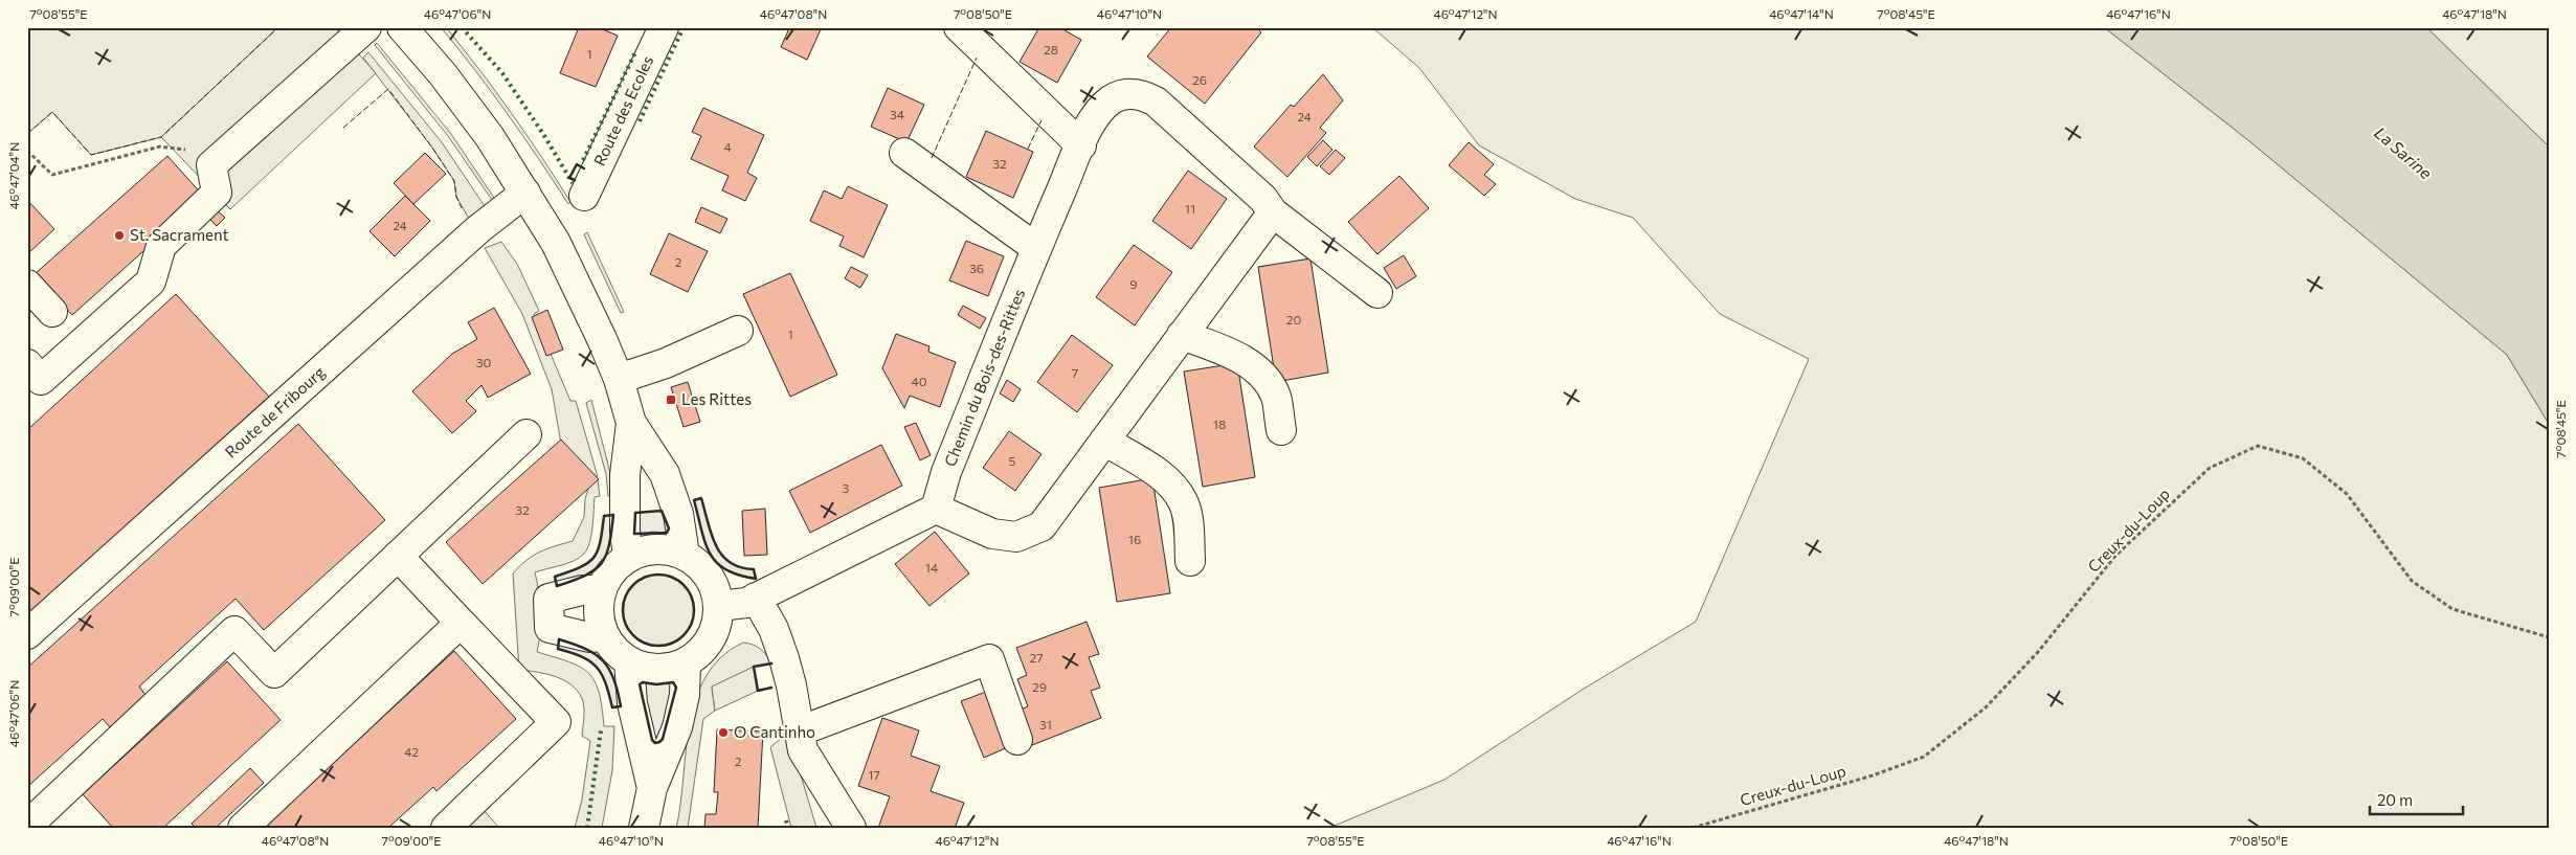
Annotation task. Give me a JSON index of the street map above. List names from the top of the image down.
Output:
{
  "streets": {
    "street": ["Route des Ecoles", "Chemin du Bois-des-Rittes", "Route de Fribourg"],
    "path": ["Creux-du-Loup"]
  },
  "water": ["La Sarine"],
  "places": {
    "other": ["St. Sacrament", "O Cantinho"],
    "transit": ["Les Rittes"]
  },
  "house_numbers": [
    "28",
    "1",
    "26",
    "34",
    "24",
    "4",
    "32",
    "11",
    "24",
    "2",
    "36",
    "9",
    "20",
    "1",
    "30",
    "7",
    "40",
    "18",
    "5",
    "3",
    "32",
    "16",
    "14",
    "27",
    "29",
    "31",
    "42",
    "2",
    "17"
  ],
  "scale_bar": "20 m",
  "coordinates": [
    "7°08'55\"E",
    "46°47'06\"N",
    "46°47'08\"N",
    "7°08'50\"E",
    "46°47'10\"N",
    "46°47'12\"N",
    "46°47'14\"N",
    "7°08'45\"E",
    "46°47'16\"N",
    "46°47'18\"N",
    "46°47'04\"N",
    "7°09'00\"E"
  ]
}
